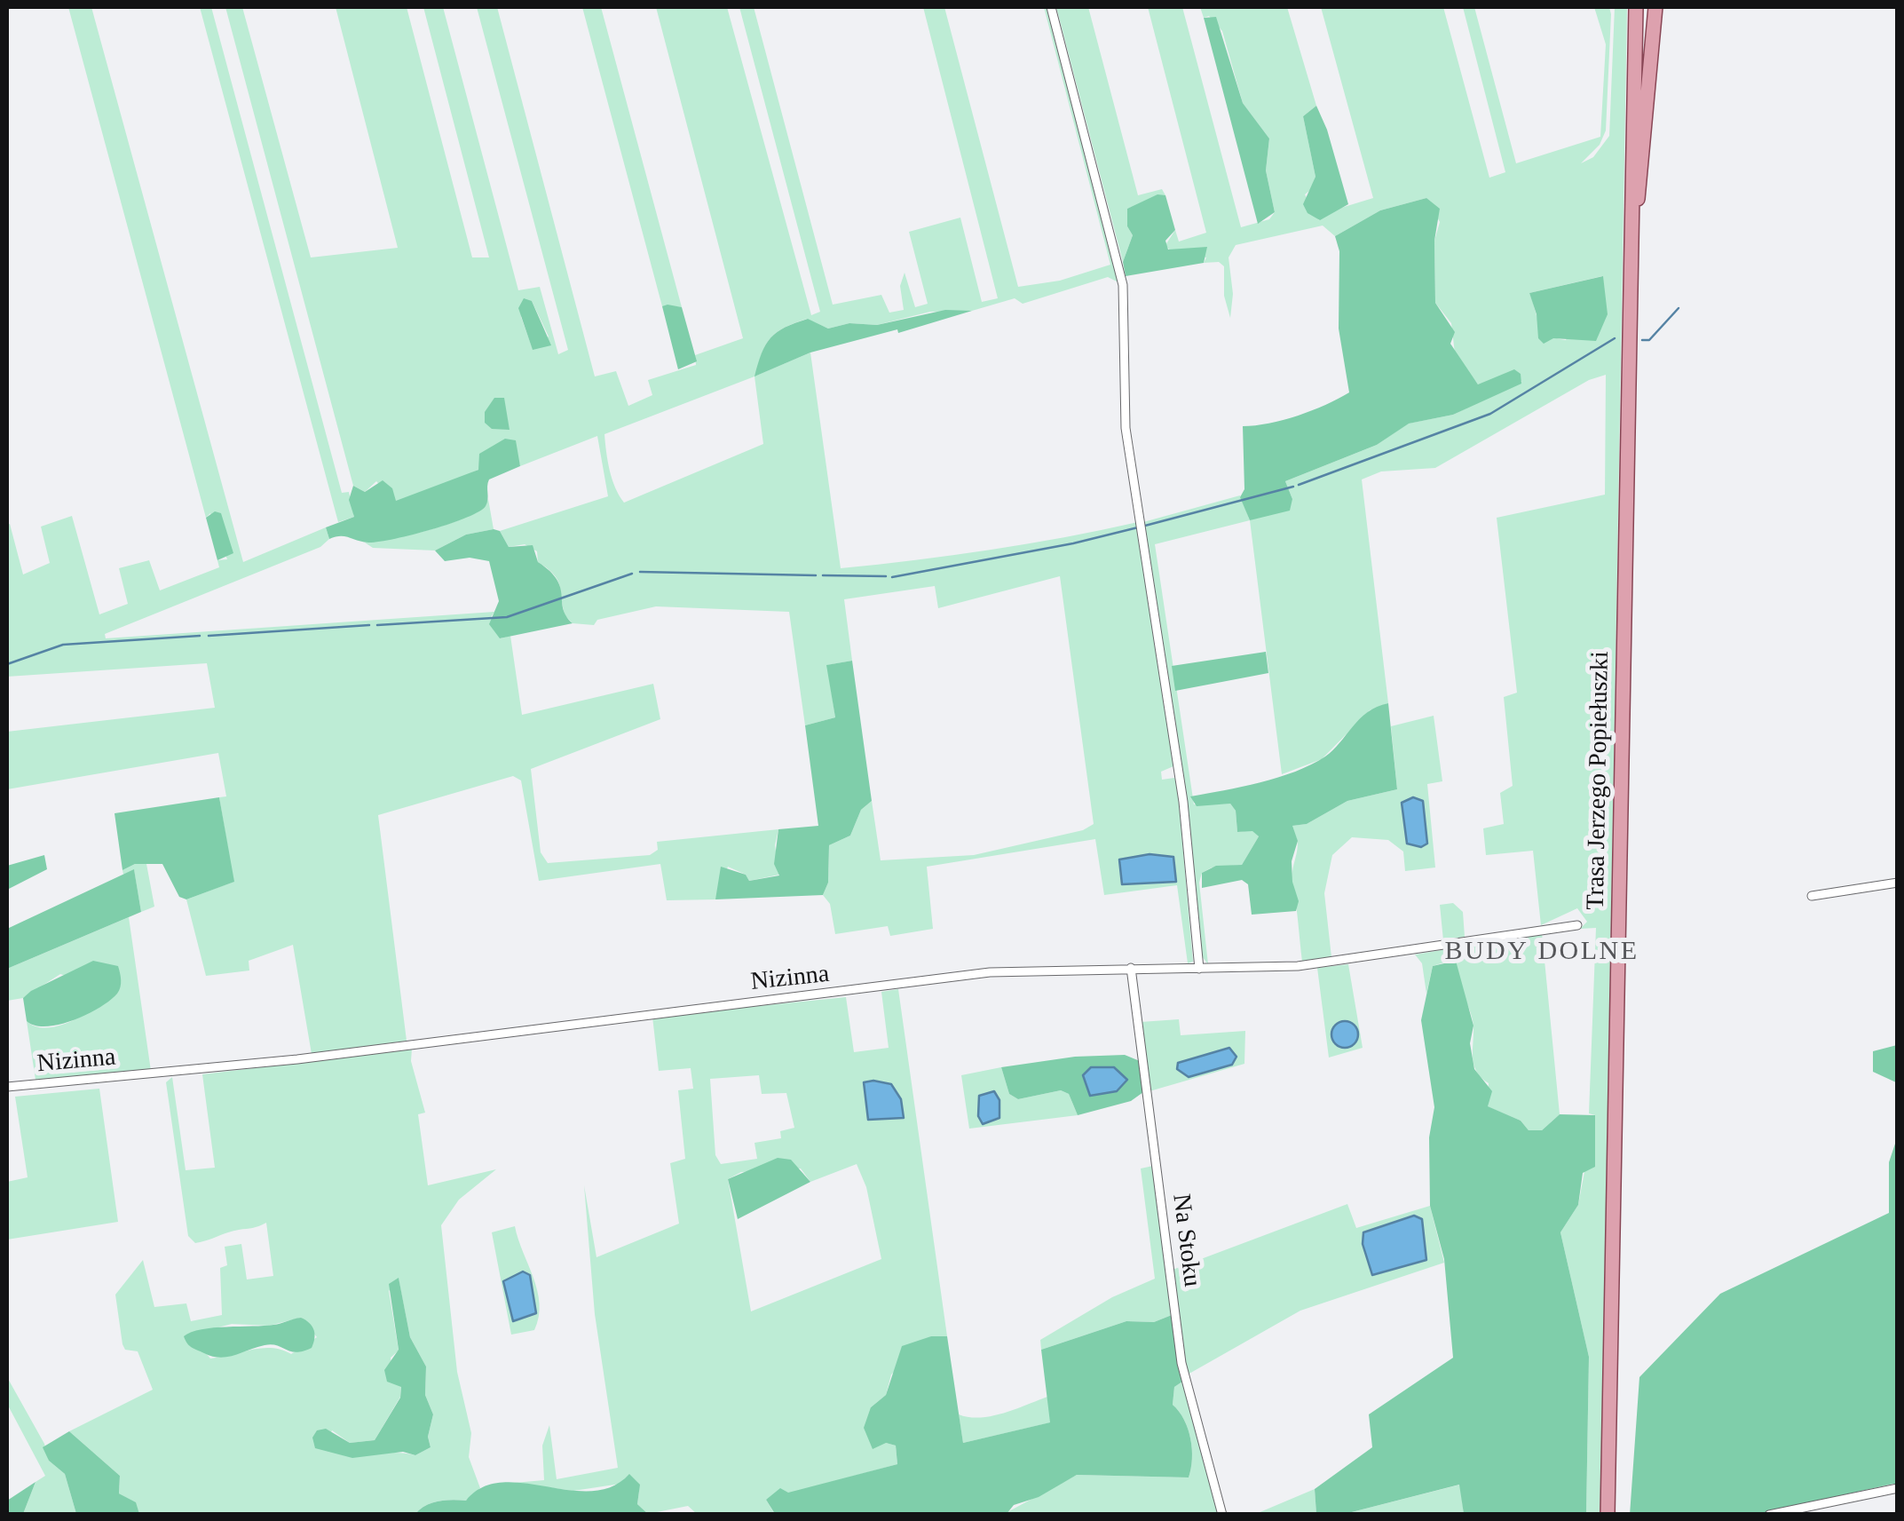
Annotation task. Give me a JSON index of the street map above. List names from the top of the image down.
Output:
{
  "streets": {
    "main road": ["Trasa Jerzego Popiełuszki"],
    "street": ["Nizinna", "Na Stoku"]
  },
  "crossings": [
    ["Nizinna", "Na Stoku"]
  ],
  "districts": ["BUDY DOLNE"]
}
